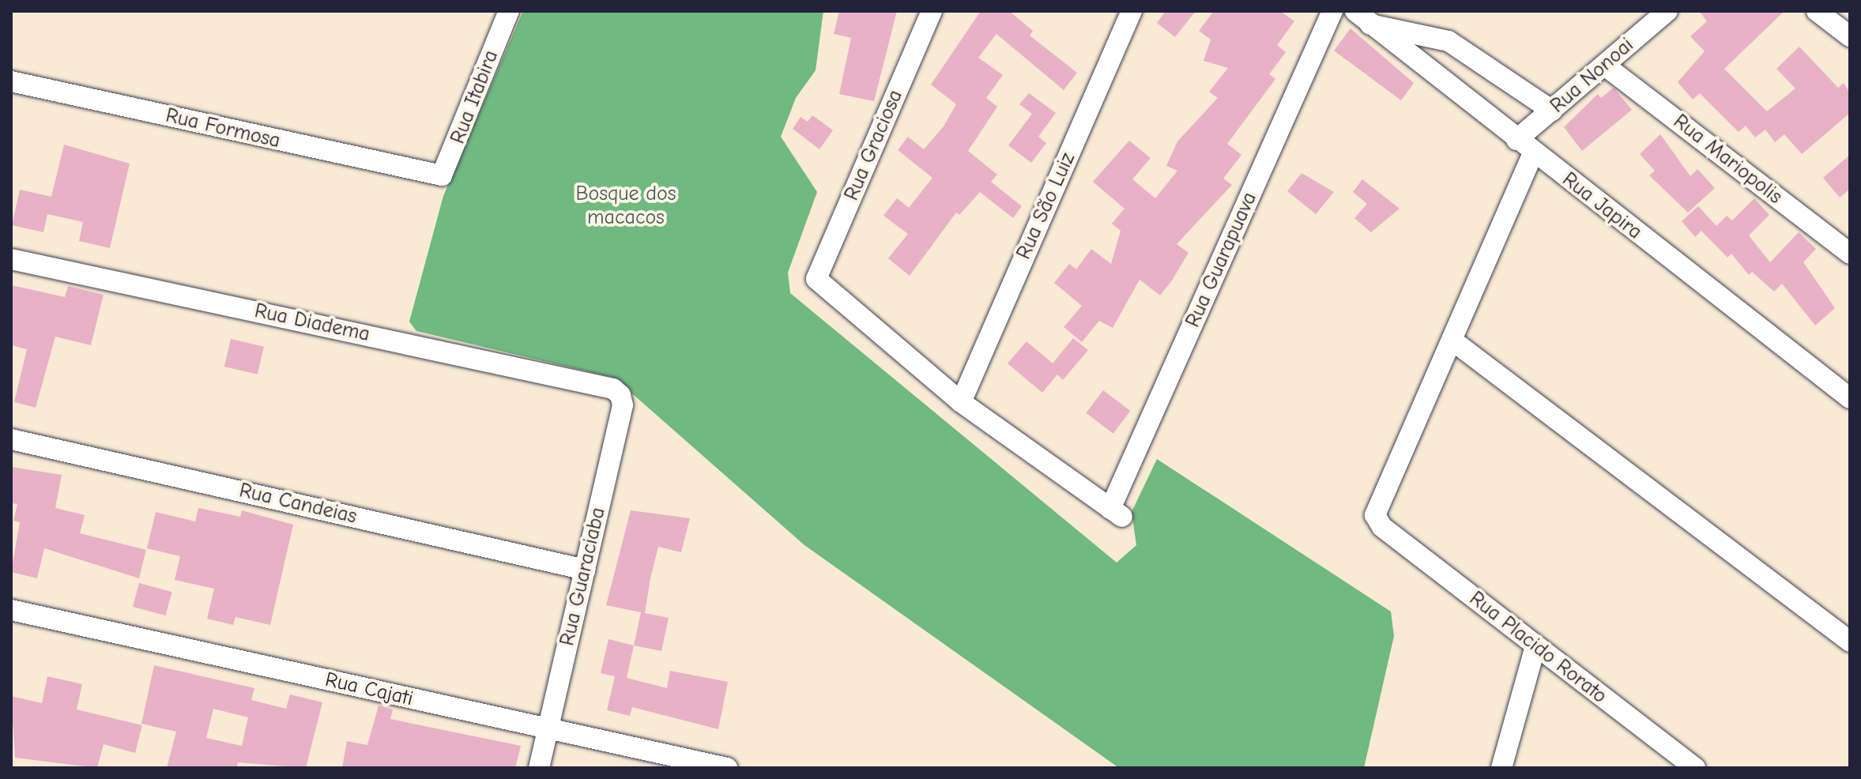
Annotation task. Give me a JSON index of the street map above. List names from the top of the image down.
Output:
{
  "streets": {
    "street": [
      "Rua Nonoai",
      "Rua Itabira",
      "Rua Formosa",
      "Rua Graciosa",
      "Rua Mariopolis",
      "Rua São Luiz",
      "Rua Japira",
      "Rua Guarapuava",
      "Rua Diadema",
      "Rua Candeias",
      "Rua Guaraciaba",
      "Rua Placido Rorato",
      "Rua Cajati"
    ]
  },
  "crossings": [
    ["Rua Nonoai", "Rua Mariopolis"],
    ["Rua Nonoai", "Rua Japira"],
    ["Rua Itabira", "Rua Formosa"],
    ["Rua Graciosa", "Rua São Luiz"],
    ["Rua Graciosa", "Rua Guarapuava"],
    ["Rua São Luiz", "Rua Guarapuava"],
    ["Rua Diadema", "Rua Guaraciaba"],
    ["Rua Candeias", "Rua Guaraciaba"],
    ["Rua Guaraciaba", "Rua Cajati"]
  ],
  "parks": ["Bosque dos macacos"]
}
